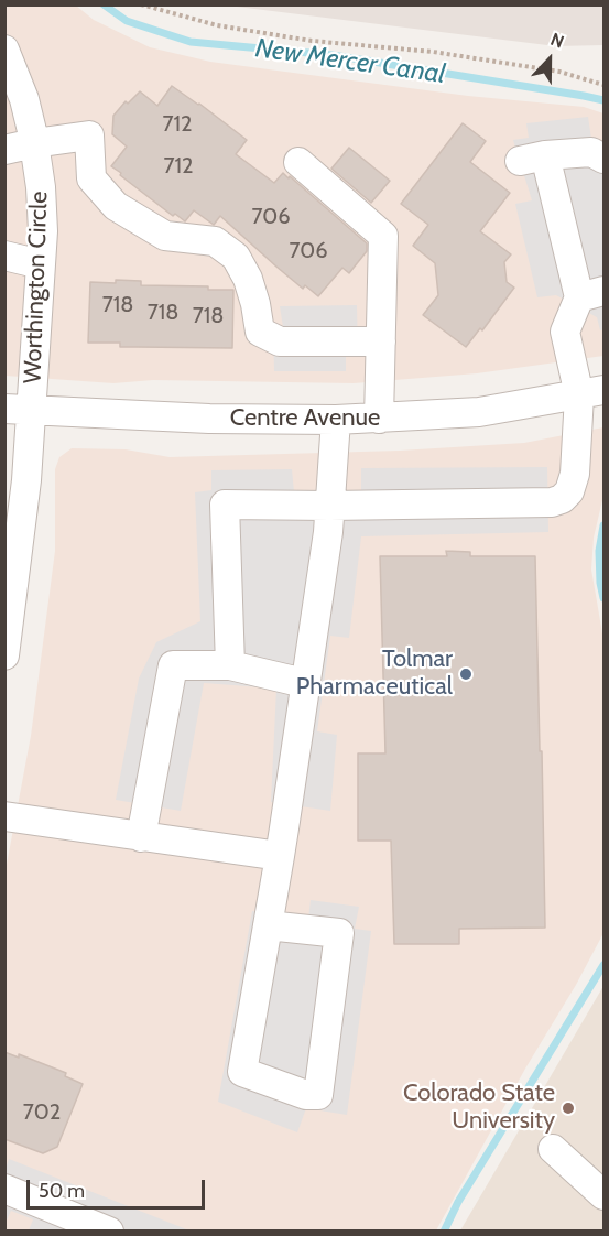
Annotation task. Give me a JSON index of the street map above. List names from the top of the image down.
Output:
{
  "streets": {
    "street": ["Worthington Circle", "Centre Avenue"]
  },
  "crossings": [
    ["Worthington Circle", "Centre Avenue"]
  ],
  "water": ["New Mercer Canal"],
  "places": ["Tolmar Pharmaceutical", "Colorado State University"],
  "house_numbers": [
    "712",
    "712",
    "706",
    "706",
    "718",
    "718",
    "718",
    "702"
  ],
  "scale_bar": "50 m",
  "north": "top"
}
